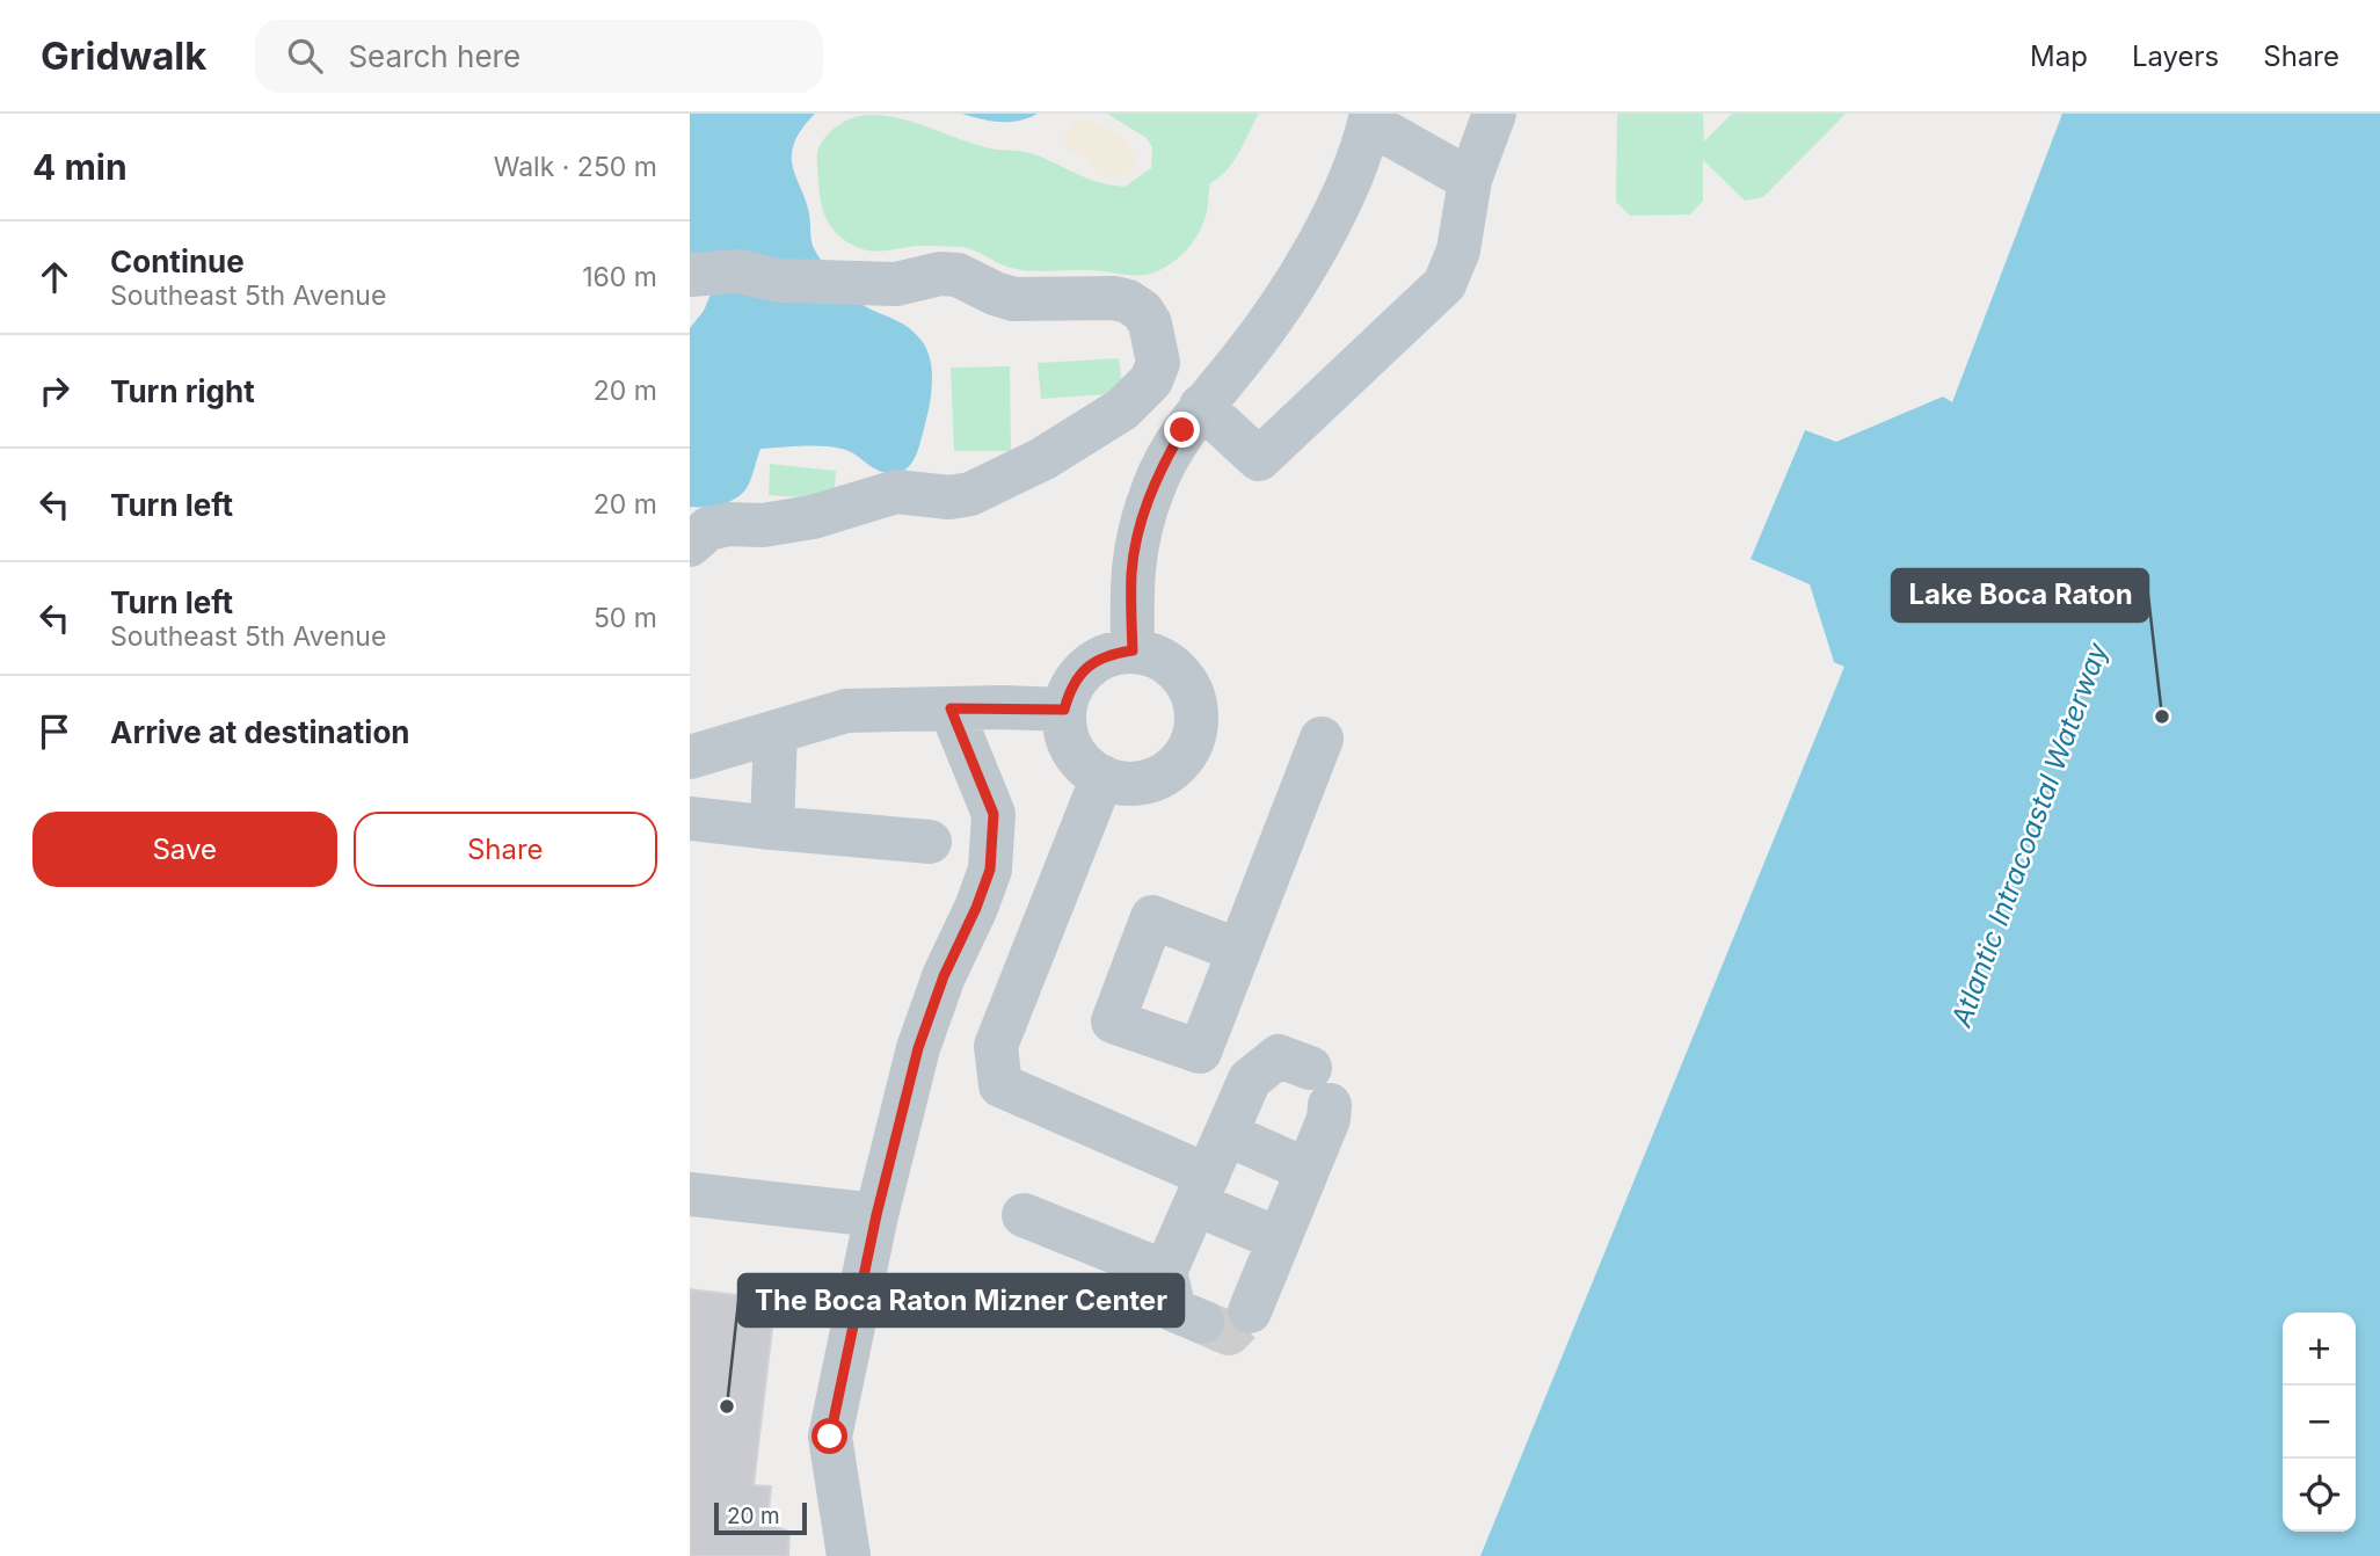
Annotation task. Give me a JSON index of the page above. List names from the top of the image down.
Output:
{
  "water": ["Atlantic Intracoastal Waterway"],
  "places": ["Lake Boca Raton", "The Boca Raton Mizner Center"],
  "scale_bar": "20 m",
  "page": {
    "header": "Gridwalk",
    "search": "Search here",
    "nav": ["Map", "Layers", "Share"],
    "heading": ["4 min", "Walk · 250 m"],
    "list": [
      ["Continue", "Southeast 5th Avenue", "160 m"],
      ["Turn right", "20 m"],
      ["Turn left", "20 m"],
      ["Turn left", "Southeast 5th Avenue", "50 m"],
      "Arrive at destination"
    ],
    "buttons": ["Save", "Share"],
    "map_buttons": ["+", "−"],
    "scale": "20 m"
  }
}
